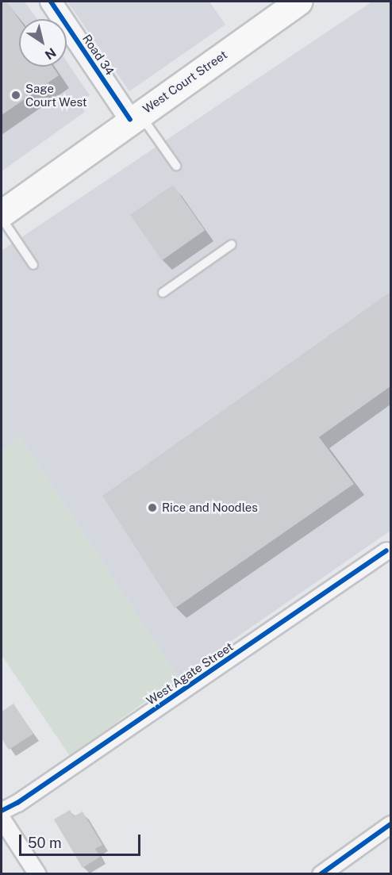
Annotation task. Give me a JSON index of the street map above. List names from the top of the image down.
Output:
{
  "streets": {
    "main road": ["West Court Street"],
    "street": ["Road 34", "West Agate Street"]
  },
  "crossings": [
    ["Road 34", "West Court Street"]
  ],
  "places": ["Sage Court West", "Rice and Noodles"],
  "scale_bar": "50 m",
  "north": "bottom right"
}
